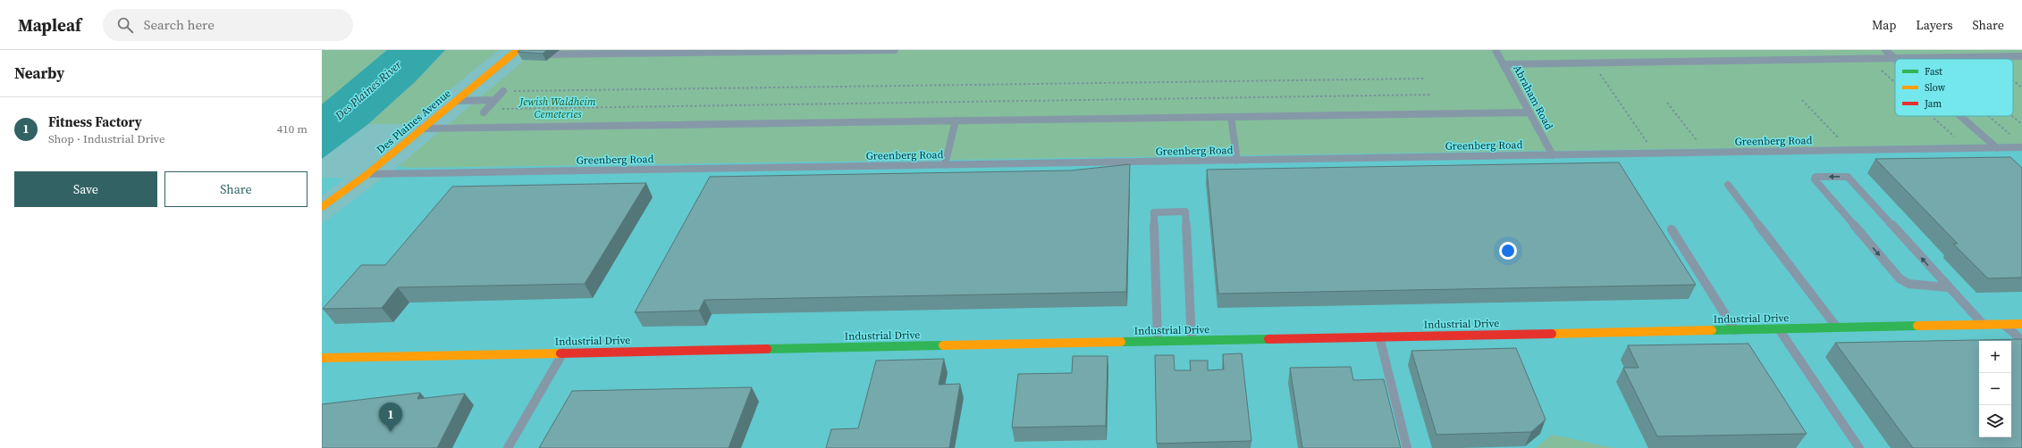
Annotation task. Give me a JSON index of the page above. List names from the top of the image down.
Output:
{
  "streets": {
    "street": ["Des Plaines Avenue", "Industrial Drive"],
    "lane": ["Abraham Road", "Greenberg Road"]
  },
  "crossings": [
    ["Abraham Road", "Greenberg Road"],
    ["Des Plaines Avenue", "Greenberg Road"]
  ],
  "water": ["Des Plaines River"],
  "parks": ["Jewish Waldheim Cemeteries"],
  "legend": ["Fast", "Slow", "Jam"],
  "page": {
    "header": "Mapleaf",
    "search": "Search here",
    "nav": ["Map", "Layers", "Share"],
    "heading": "Nearby",
    "list": [
      {
        "mark": "1",
        "name": "Fitness Factory",
        "note": "Shop · Industrial Drive",
        "value": "410 m"
      }
    ],
    "buttons": ["Save", "Share"],
    "map_buttons": ["+", "−"],
    "pins": "1"
  }
}
